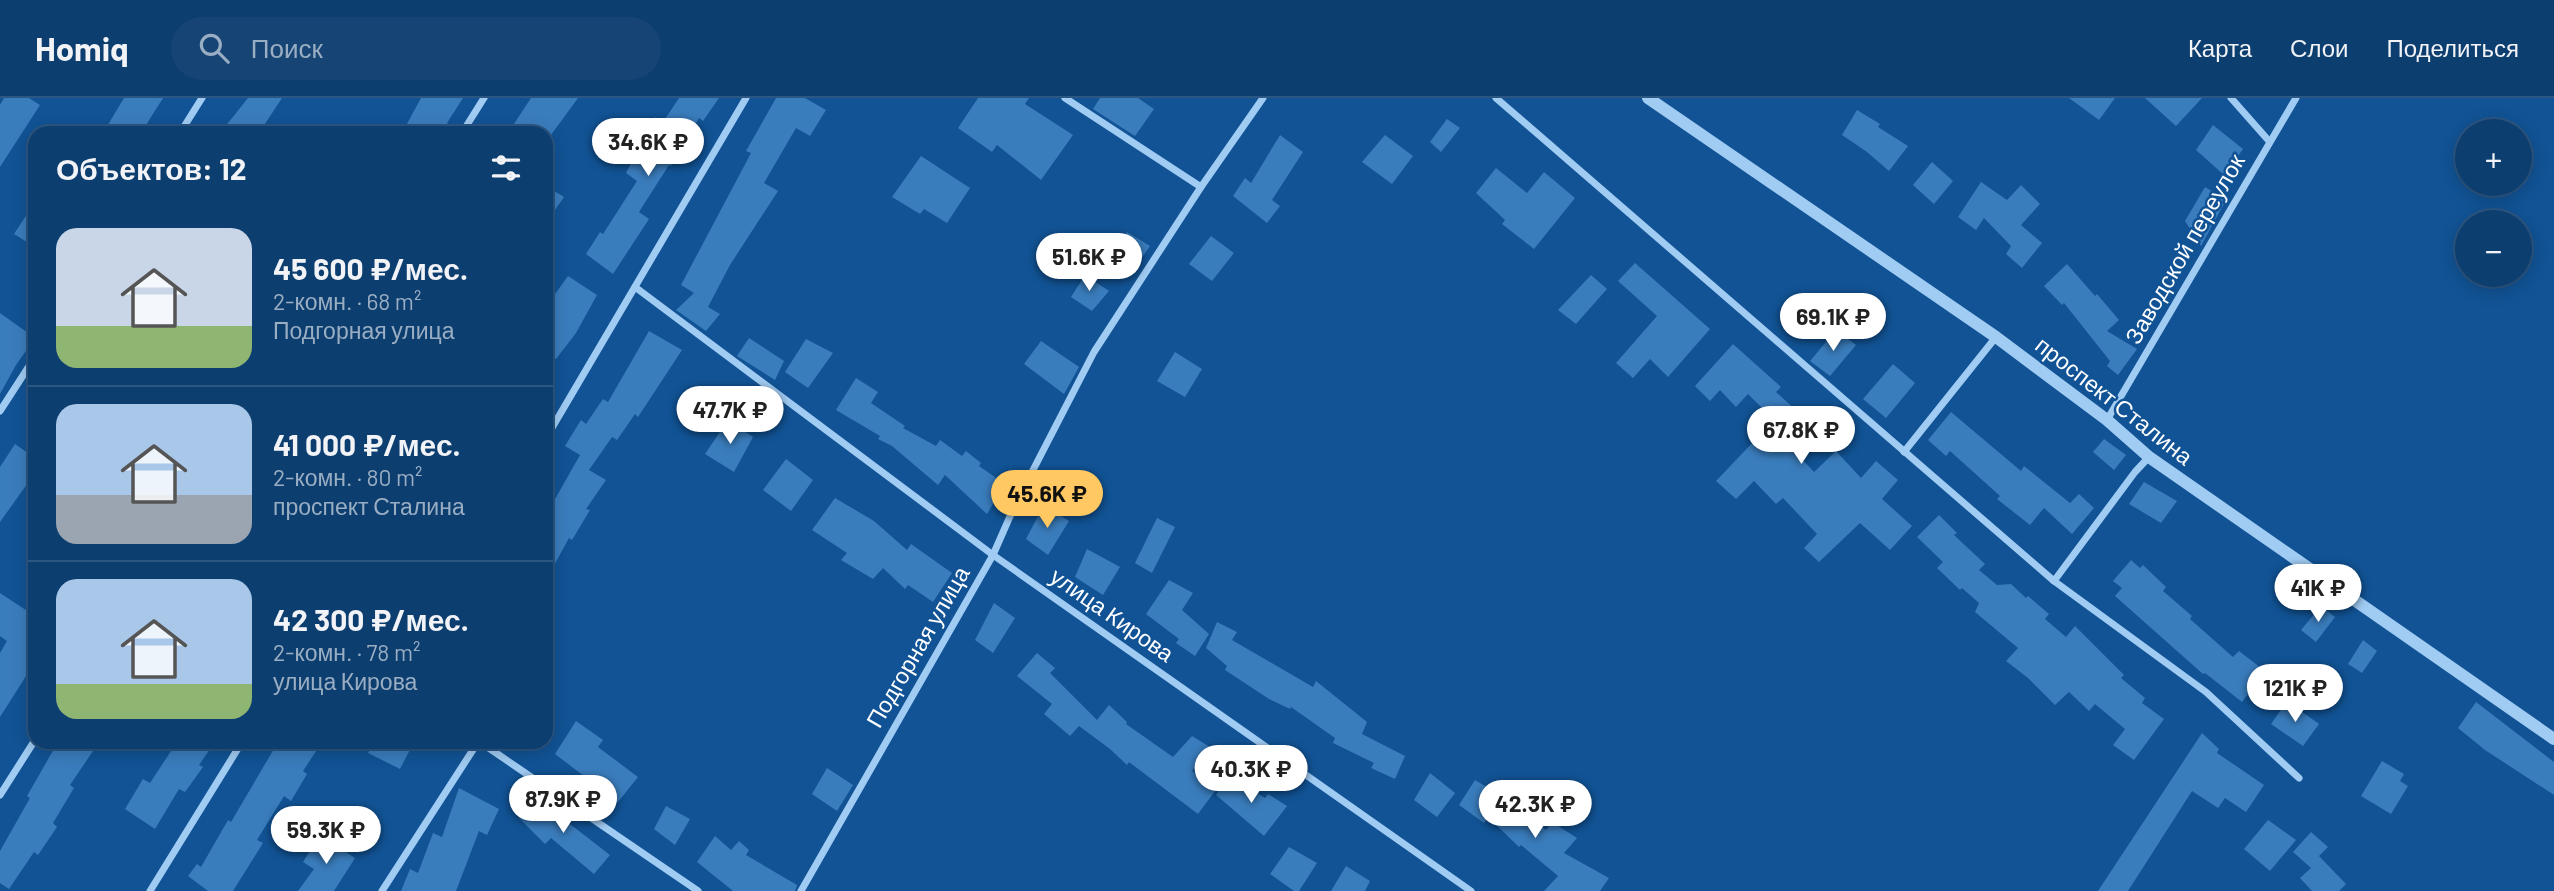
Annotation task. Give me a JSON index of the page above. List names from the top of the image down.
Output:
{
  "streets": {
    "street": [
      "Заводской переулок",
      "проспект Сталина",
      "улица Кирова",
      "Подгорная улица"
    ]
  },
  "crossings": [
    ["Заводской переулок", "проспект Сталина"],
    ["улица Кирова", "Подгорная улица"]
  ],
  "page": {
    "header": "Homiq",
    "search": "Поиск",
    "nav": ["Карта", "Слои", "Поделиться"],
    "price": [
      "34.6K ₽",
      "51.6K ₽",
      "69.1K ₽",
      "47.7K ₽",
      "67.8K ₽",
      "45.6K ₽",
      "41K ₽",
      "121K ₽",
      "40.3K ₽",
      "87.9K ₽",
      "42.3K ₽",
      "59.3K ₽"
    ],
    "map_buttons": ["+", "−"],
    "heading": "Объектов: 12",
    "list": [
      {
        "name": "45 600 ₽/мес.",
        "note": "2-комн. · 68 m² · Подгорная улица"
      },
      {
        "name": "41 000 ₽/мес.",
        "note": "2-комн. · 80 m² · проспект Сталина"
      },
      {
        "name": "42 300 ₽/мес.",
        "note": "2-комн. · 78 m² · улица Кирова"
      }
    ]
  }
}
